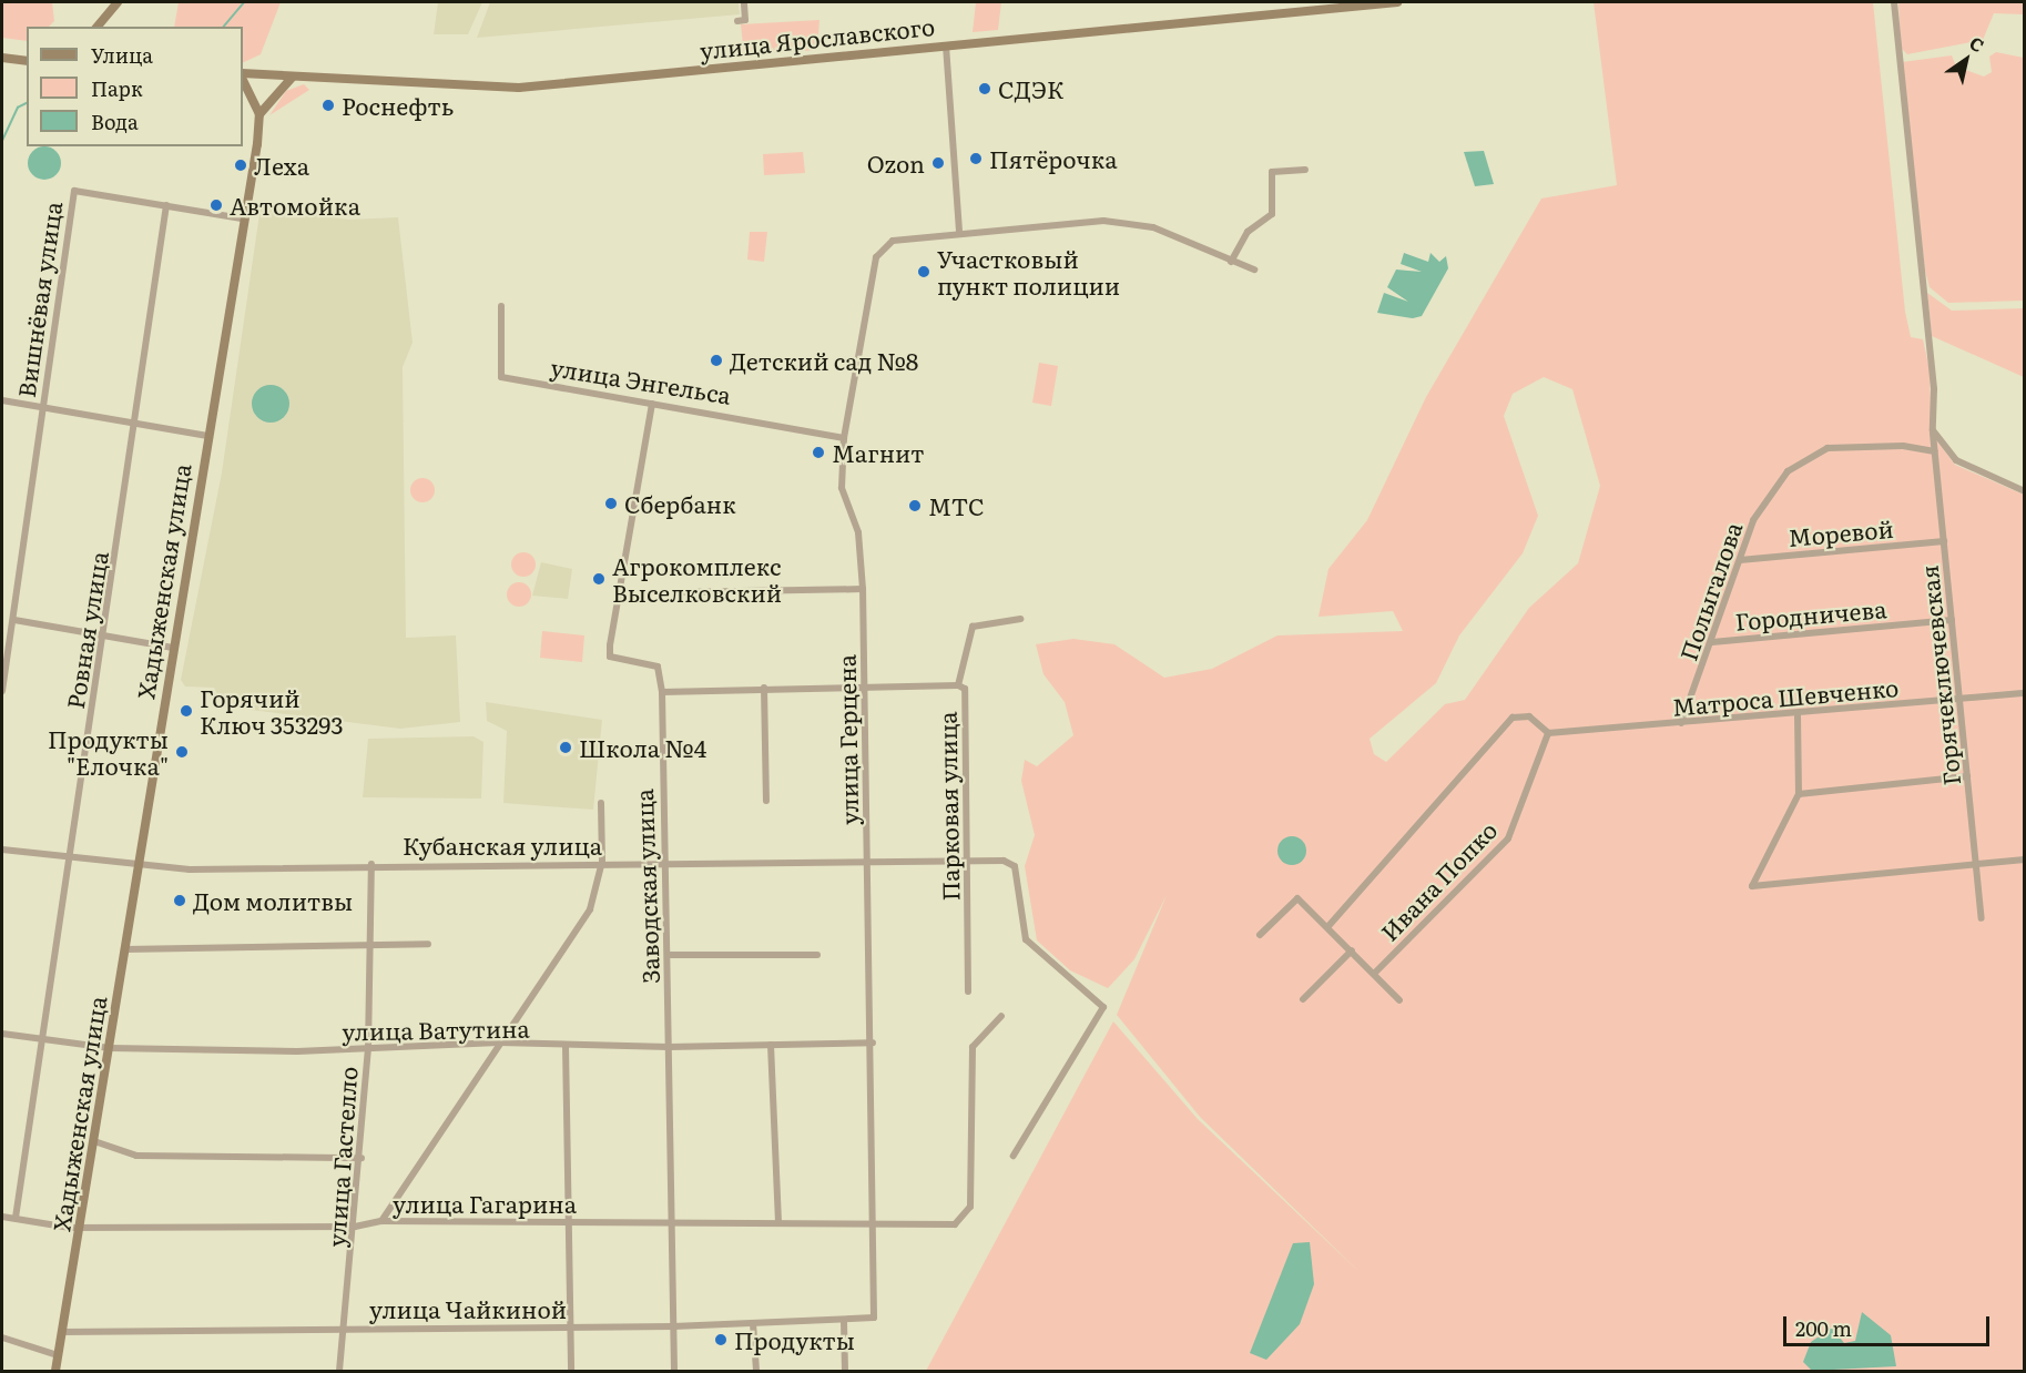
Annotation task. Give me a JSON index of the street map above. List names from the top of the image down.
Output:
{
  "streets": {
    "main road": ["улица Ярославского", "Хадыженская улица"],
    "street": [
      "Вишнёвая улица",
      "улица Энгельса",
      "Моревой",
      "Полыгалова",
      "Городничева",
      "Ровная улица",
      "Горячеключевская",
      "Матроса Шевченко",
      "улица Герцена",
      "Парковая улица",
      "Кубанская улица",
      "Ивана Попко",
      "Заводская улица",
      "улица Ватутина",
      "улица Гастелло",
      "улица Гагарина",
      "улица Чайкиной"
    ]
  },
  "crossings": [
    ["Вишнёвая улица", "Ровная улица"],
    ["улица Энгельса", "улица Герцена"],
    ["улица Энгельса", "Заводская улица"],
    ["Моревой", "Полыгалова"],
    ["Моревой", "Горячеключевская"],
    ["Хадыженская улица", "Кубанская улица"],
    ["Хадыженская улица", "улица Ватутина"],
    ["Хадыженская улица", "улица Гагарина"],
    ["Хадыженская улица", "улица Чайкиной"],
    ["Полыгалова", "Городничева"],
    ["Полыгалова", "Горячеключевская"],
    ["Полыгалова", "Матроса Шевченко"],
    ["Городничева", "Горячеключевская"],
    ["Ровная улица", "Кубанская улица"],
    ["Ровная улица", "улица Ватутина"],
    ["Ровная улица", "улица Гагарина"],
    ["Горячеключевская", "Матроса Шевченко"],
    ["Матроса Шевченко", "Ивана Попко"],
    ["улица Герцена", "Кубанская улица"],
    ["улица Герцена", "улица Ватутина"],
    ["улица Герцена", "улица Гагарина"],
    ["улица Герцена", "улица Чайкиной"],
    ["Парковая улица", "Кубанская улица"],
    ["Кубанская улица", "Заводская улица"],
    ["Кубанская улица", "улица Гастелло"],
    ["Заводская улица", "улица Ватутина"],
    ["Заводская улица", "улица Гагарина"],
    ["Заводская улица", "улица Чайкиной"],
    ["улица Ватутина", "улица Гастелло"],
    ["улица Гастелло", "улица Гагарина"],
    ["улица Гастелло", "улица Чайкиной"]
  ],
  "places": [
    "СДЭК",
    "Роснефть",
    "Пятёрочка",
    "Ozon",
    "Леха",
    "Автомойка",
    "Участковый пункт полиции",
    "Детский сад №8",
    "Магнит",
    "Сбербанк",
    "МТС",
    "Агрокомплекс Выселковский",
    "Горячий Ключ 353293",
    "Школа №4",
    "Продукты \"Елочка\"",
    "Дом молитвы",
    "Продукты"
  ],
  "legend": ["Улица", "Парк", "Вода"],
  "scale_bar": "200 m",
  "north": "top right"
}
